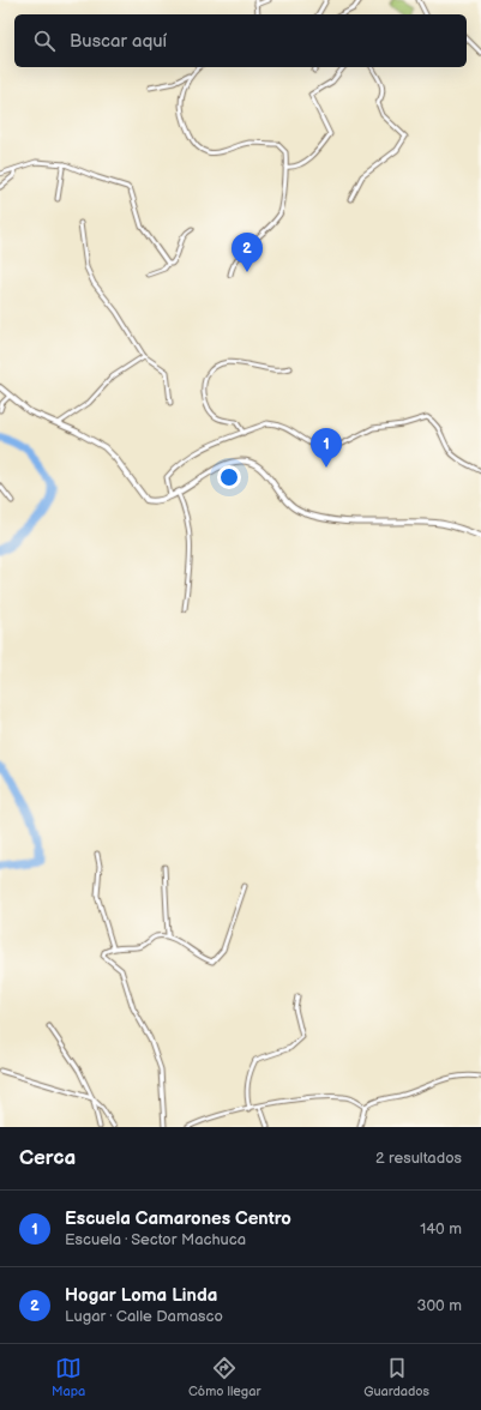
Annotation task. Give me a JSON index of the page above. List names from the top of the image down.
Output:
{
  "page": {
    "search": "Buscar aquí",
    "pins": ["2", "1"],
    "heading": ["Cerca", "2 resultados"],
    "list": [
      {
        "mark": "1",
        "name": "Escuela Camarones Centro",
        "note": "Escuela · Sector Machuca",
        "value": "140 m"
      },
      {
        "mark": "2",
        "name": "Hogar Loma Linda",
        "note": "Lugar · Calle Damasco",
        "value": "300 m"
      }
    ],
    "nav": ["Mapa", "Cómo llegar", "Guardados"]
  }
}
